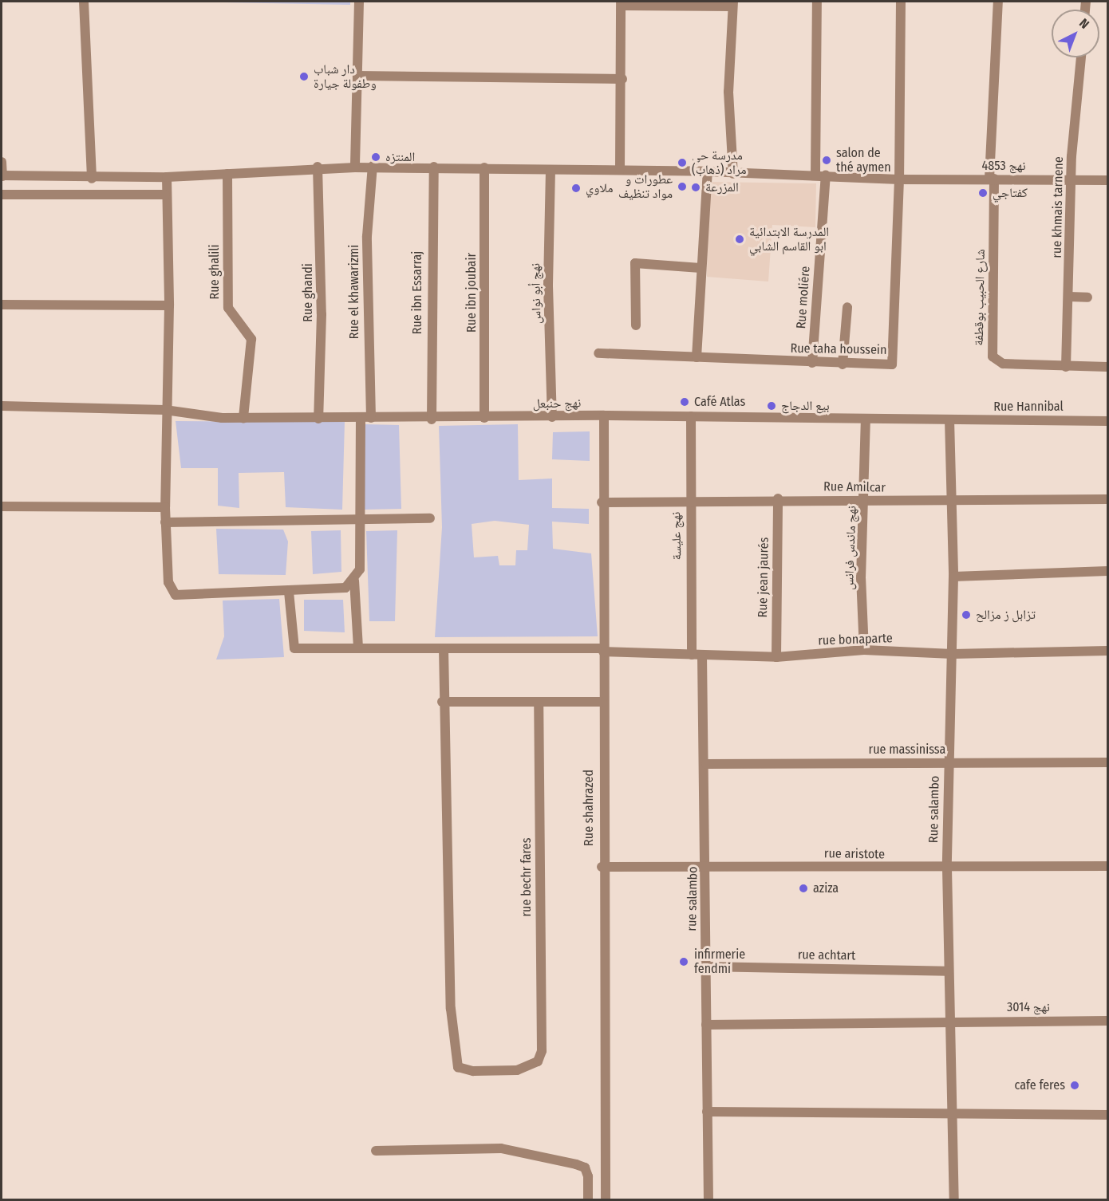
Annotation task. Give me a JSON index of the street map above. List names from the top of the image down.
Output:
{
  "streets": {
    "street": [
      "نهج 4853",
      "rue khmais tarnene",
      "Rue ghalili",
      "Rue el khawarizmi",
      "Rue ghandi",
      "Rue ibn Essarraj",
      "Rue ibn joubair",
      "نهج أبو نواس",
      "Rue moliére",
      "شارع الحبيب بوقطفة",
      "Rue taha houssein",
      "نهج حنبعل",
      "Rue Hannibal",
      "Rue Amilcar",
      "نهج عليسة",
      "نهج ماندس فرانس",
      "Rue jean jaurés",
      "rue bonaparte",
      "rue massinissa",
      "Rue shahrazed",
      "Rue salambo",
      "rue aristote",
      "rue bechr fares",
      "rue salambo",
      "rue achtart",
      "نهج 3014"
    ]
  },
  "crossings": [
    ["نهج 4853", "rue khmais tarnene"],
    ["نهج 4853", "Rue ghalili"],
    ["نهج 4853", "Rue el khawarizmi"],
    ["نهج 4853", "Rue ghandi"],
    ["نهج 4853", "Rue ibn Essarraj"],
    ["نهج 4853", "Rue ibn joubair"],
    ["نهج 4853", "نهج أبو نواس"],
    ["نهج 4853", "Rue moliére"],
    ["نهج 4853", "شارع الحبيب بوقطفة"],
    ["نهج 4853", "Rue taha houssein"],
    ["rue khmais tarnene", "شارع الحبيب بوقطفة"],
    ["Rue ghalili", "نهج حنبعل"],
    ["Rue el khawarizmi", "نهج حنبعل"],
    ["Rue ghandi", "نهج حنبعل"],
    ["Rue ibn Essarraj", "نهج حنبعل"],
    ["Rue ibn joubair", "نهج حنبعل"],
    ["نهج أبو نواس", "نهج حنبعل"],
    ["Rue moliére", "Rue taha houssein"],
    ["نهج حنبعل", "Rue Hannibal"],
    ["نهج حنبعل", "نهج عليسة"],
    ["نهج حنبعل", "نهج ماندس فرانس"],
    ["نهج حنبعل", "Rue shahrazed"],
    ["نهج حنبعل", "Rue salambo"],
    ["Rue Hannibal", "Rue salambo"],
    ["Rue Amilcar", "نهج عليسة"],
    ["Rue Amilcar", "نهج ماندس فرانس"],
    ["Rue Amilcar", "Rue jean jaurés"],
    ["Rue Amilcar", "Rue shahrazed"],
    ["Rue Amilcar", "Rue salambo"],
    ["نهج عليسة", "rue bonaparte"],
    ["نهج ماندس فرانس", "rue bonaparte"],
    ["Rue jean jaurés", "rue bonaparte"],
    ["rue bonaparte", "Rue shahrazed"],
    ["rue bonaparte", "Rue salambo"],
    ["rue bonaparte", "rue salambo"],
    ["rue massinissa", "Rue salambo"],
    ["rue massinissa", "rue salambo"],
    ["Rue shahrazed", "rue aristote"],
    ["Rue salambo", "rue aristote"],
    ["Rue salambo", "rue achtart"],
    ["Rue salambo", "نهج 3014"],
    ["rue aristote", "rue salambo"],
    ["rue salambo", "rue achtart"],
    ["rue salambo", "نهج 3014"]
  ],
  "places": [
    "دار شباب وطفولة جيارة",
    "المنتزه",
    "salon de thé aymen",
    "مدرسة حي مراد (ذهاب)",
    "عطورات و مواد تنظيف",
    "المزرعة",
    "ملاوي",
    "كفتاجي",
    "المدرسة الابتدائية ابو القاسم الشابي",
    "Café Atlas",
    "بيع الدجاج",
    "تزابل ز مزالح",
    "aziza",
    "infirmerie fendmi",
    "cafe feres"
  ],
  "north": "top right"
}
